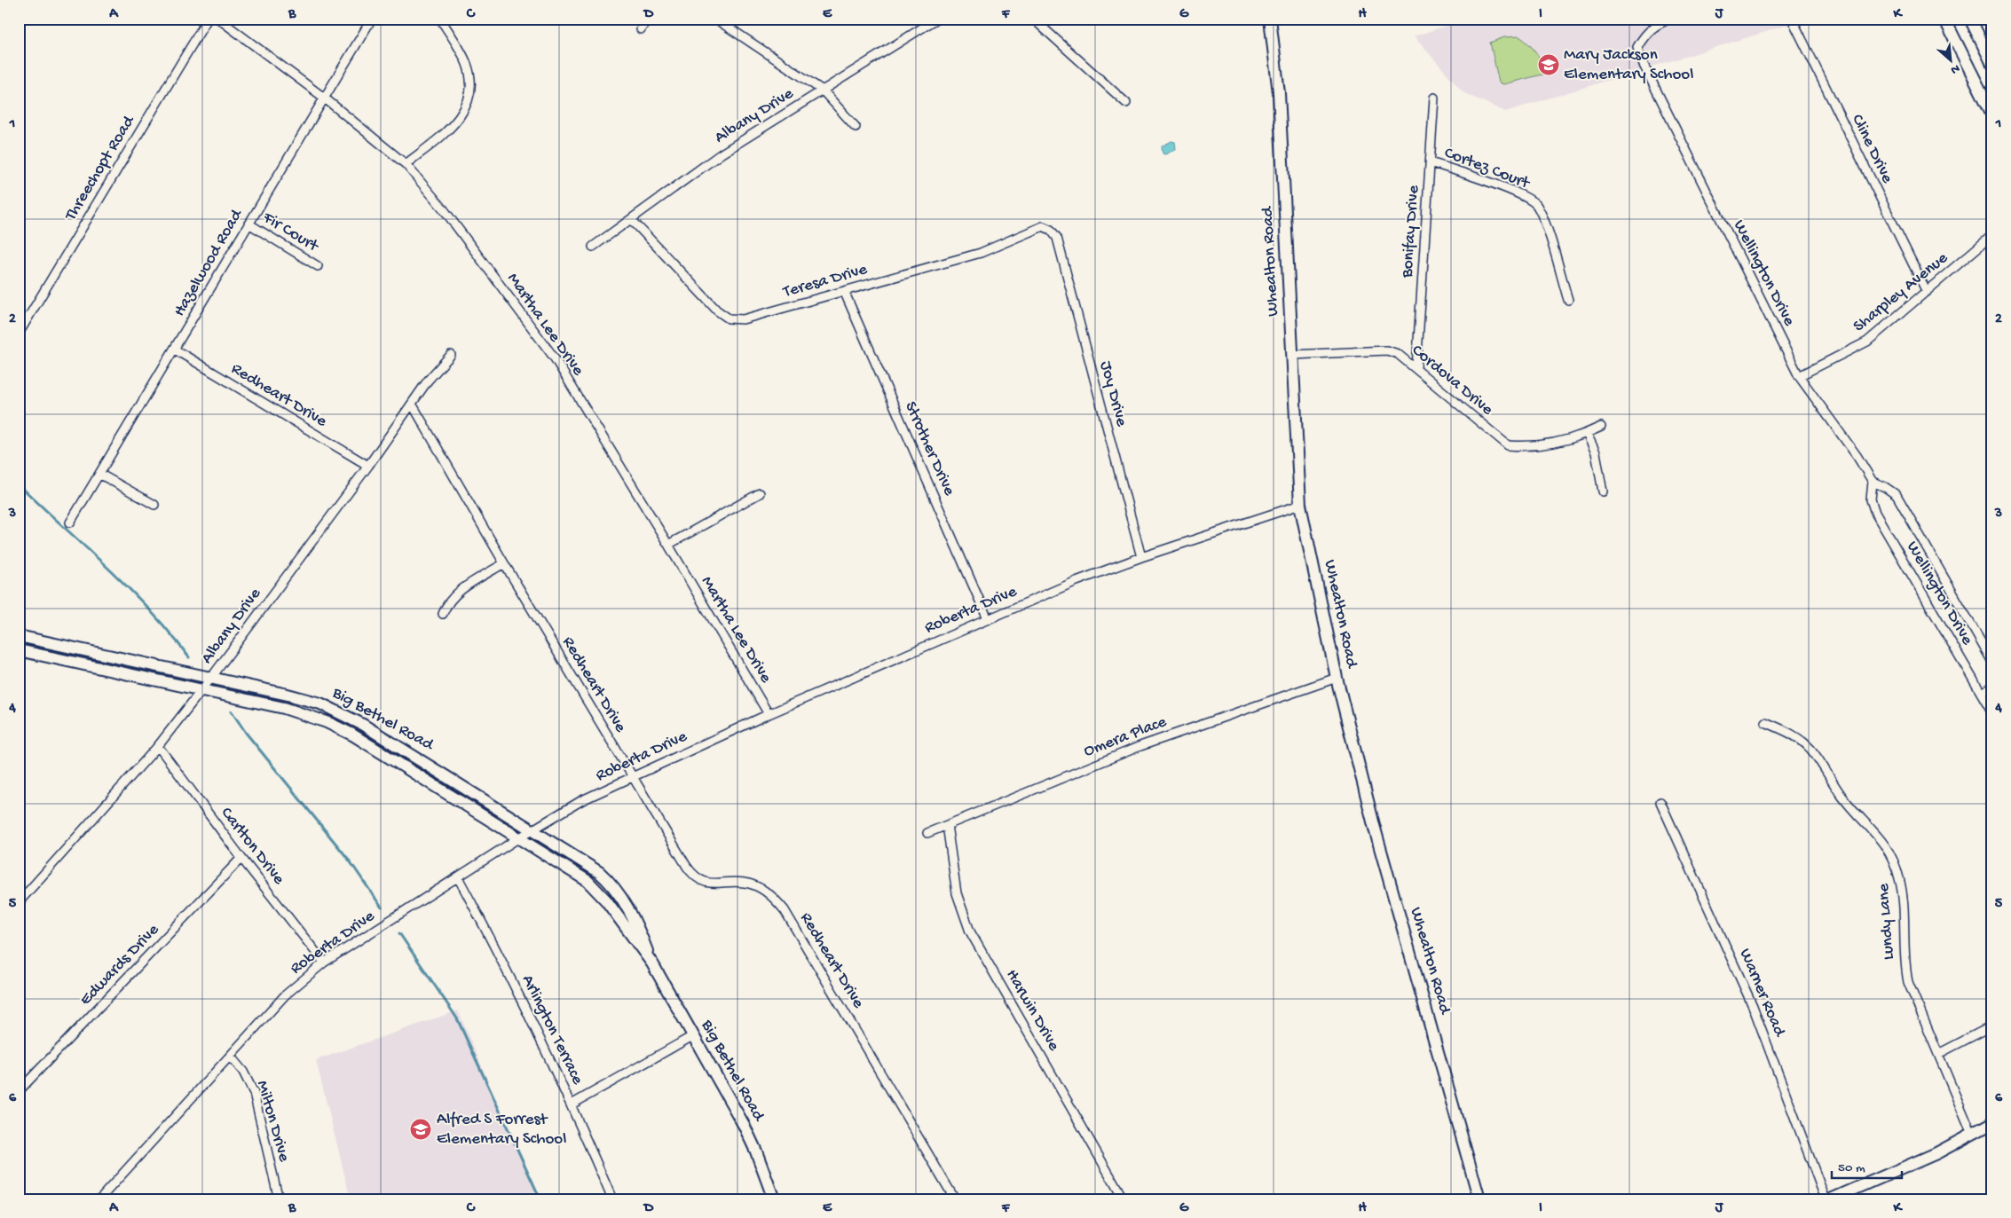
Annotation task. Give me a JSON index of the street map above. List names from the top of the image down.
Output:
{
  "streets": {
    "main road": ["Whealton Road", "Big Bethel Road"],
    "street": [
      "Albany Drive",
      "Cline Drive",
      "Threechopt Road",
      "Cortez Court",
      "Bonifay Drive",
      "Fir Court",
      "Hazelwood Road",
      "Wellington Drive",
      "Teresa Drive",
      "Sharpley Avenue",
      "Martha Lee Drive",
      "Cordova Drive",
      "Joy Drive",
      "Redheart Drive",
      "Strother Drive",
      "Roberta Drive",
      "Omera Place",
      "Carlton Drive",
      "Lundy Lane",
      "Edwards Drive",
      "Warner Road",
      "Harwin Drive",
      "Arlington Terrace",
      "Milton Drive"
    ]
  },
  "crossings": [
    ["Albany Drive", "Teresa Drive"],
    ["Albany Drive", "Redheart Drive"],
    ["Albany Drive", "Big Bethel Road"],
    ["Albany Drive", "Carlton Drive"],
    ["Cline Drive", "Sharpley Avenue"],
    ["Cortez Court", "Bonifay Drive"],
    ["Bonifay Drive", "Cordova Drive"],
    ["Fir Court", "Hazelwood Road"],
    ["Whealton Road", "Cordova Drive"],
    ["Whealton Road", "Roberta Drive"],
    ["Whealton Road", "Omera Place"],
    ["Hazelwood Road", "Martha Lee Drive"],
    ["Hazelwood Road", "Redheart Drive"],
    ["Wellington Drive", "Sharpley Avenue"],
    ["Teresa Drive", "Joy Drive"],
    ["Teresa Drive", "Strother Drive"],
    ["Martha Lee Drive", "Roberta Drive"],
    ["Joy Drive", "Roberta Drive"],
    ["Redheart Drive", "Roberta Drive"],
    ["Strother Drive", "Roberta Drive"],
    ["Roberta Drive", "Big Bethel Road"],
    ["Roberta Drive", "Carlton Drive"],
    ["Roberta Drive", "Arlington Terrace"],
    ["Roberta Drive", "Milton Drive"],
    ["Omera Place", "Harwin Drive"],
    ["Carlton Drive", "Edwards Drive"]
  ],
  "places": {
    "school or university": ["Mary Jackson Elementary School", "Alfred S Forrest Elementary School"]
  },
  "scale_bar": "50 m",
  "north": "bottom right",
  "grid": {
    "columns": [
      "A",
      "B",
      "C",
      "D",
      "E",
      "F",
      "G",
      "H",
      "I",
      "J",
      "K"
    ],
    "rows": [
      "1",
      "2",
      "3",
      "4",
      "5",
      "6"
    ]
  }
}
